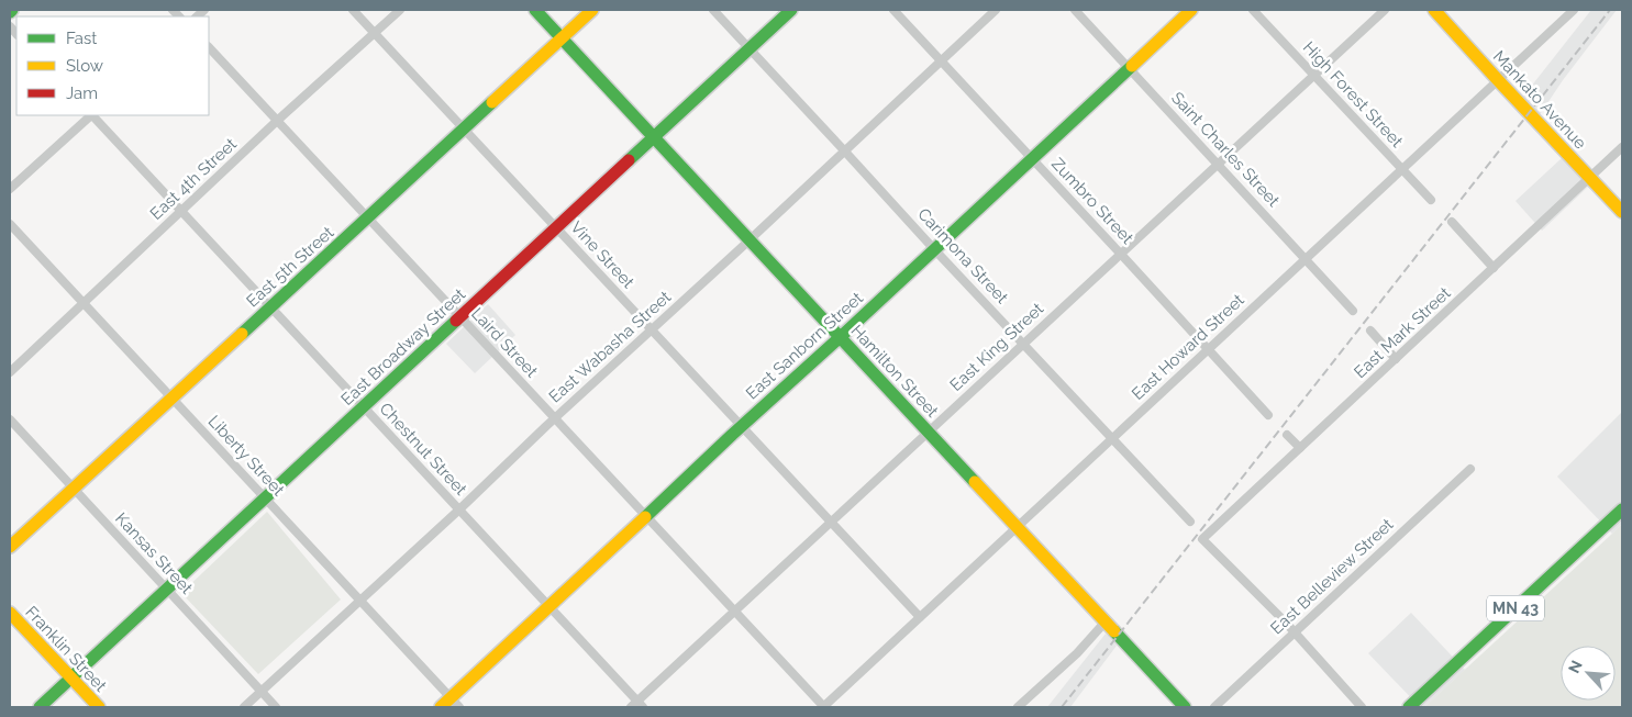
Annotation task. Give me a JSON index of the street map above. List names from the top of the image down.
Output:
{
  "streets": {
    "street": [
      "High Forest Street",
      "Mankato Avenue",
      "Saint Charles Street",
      "East 4th Street",
      "Zumbro Street",
      "Vine Street",
      "Carimona Street",
      "East 5th Street",
      "East Mark Street",
      "Laird Street",
      "East Sanborn Street",
      "East Broadway Street",
      "East Wabasha Street",
      "East King Street",
      "East Howard Street",
      "Hamilton Street",
      "Chestnut Street",
      "Liberty Street",
      "Kansas Street",
      "East Belleview Street",
      "MN 43",
      "Franklin Street"
    ]
  },
  "crossings": [
    ["High Forest Street", "East King Street"],
    ["High Forest Street", "East Howard Street"],
    ["Mankato Avenue", "East Mark Street"],
    ["Mankato Avenue", "East Howard Street"],
    ["Saint Charles Street", "East Sanborn Street"],
    ["Saint Charles Street", "East King Street"],
    ["Saint Charles Street", "East Howard Street"],
    ["East 4th Street", "Vine Street"],
    ["East 4th Street", "Laird Street"],
    ["East 4th Street", "Chestnut Street"],
    ["East 4th Street", "Liberty Street"],
    ["Zumbro Street", "East Sanborn Street"],
    ["Zumbro Street", "East Wabasha Street"],
    ["Zumbro Street", "East King Street"],
    ["Zumbro Street", "East Howard Street"],
    ["Vine Street", "East 5th Street"],
    ["Vine Street", "East Sanborn Street"],
    ["Vine Street", "East Broadway Street"],
    ["Vine Street", "East Wabasha Street"],
    ["Vine Street", "East King Street"],
    ["Vine Street", "East Howard Street"],
    ["Carimona Street", "East Sanborn Street"],
    ["Carimona Street", "East Broadway Street"],
    ["Carimona Street", "East Wabasha Street"],
    ["Carimona Street", "East King Street"],
    ["Carimona Street", "East Howard Street"],
    ["East 5th Street", "Laird Street"],
    ["East 5th Street", "Hamilton Street"],
    ["East 5th Street", "Chestnut Street"],
    ["East 5th Street", "Liberty Street"],
    ["East 5th Street", "Kansas Street"],
    ["East Mark Street", "East Belleview Street"],
    ["Laird Street", "East Sanborn Street"],
    ["Laird Street", "East Broadway Street"],
    ["Laird Street", "East Wabasha Street"],
    ["Laird Street", "East King Street"],
    ["Laird Street", "East Howard Street"],
    ["East Sanborn Street", "Hamilton Street"],
    ["East Sanborn Street", "Chestnut Street"],
    ["East Sanborn Street", "Liberty Street"],
    ["East Broadway Street", "Hamilton Street"],
    ["East Broadway Street", "Chestnut Street"],
    ["East Broadway Street", "Liberty Street"],
    ["East Broadway Street", "Kansas Street"],
    ["East Broadway Street", "Franklin Street"],
    ["East Wabasha Street", "Hamilton Street"],
    ["East Wabasha Street", "Chestnut Street"],
    ["East Wabasha Street", "Liberty Street"],
    ["East Wabasha Street", "Kansas Street"],
    ["East King Street", "Hamilton Street"],
    ["East King Street", "Chestnut Street"],
    ["East Howard Street", "Hamilton Street"]
  ],
  "legend": ["Fast", "Slow", "Jam"],
  "north": "top left"
}
